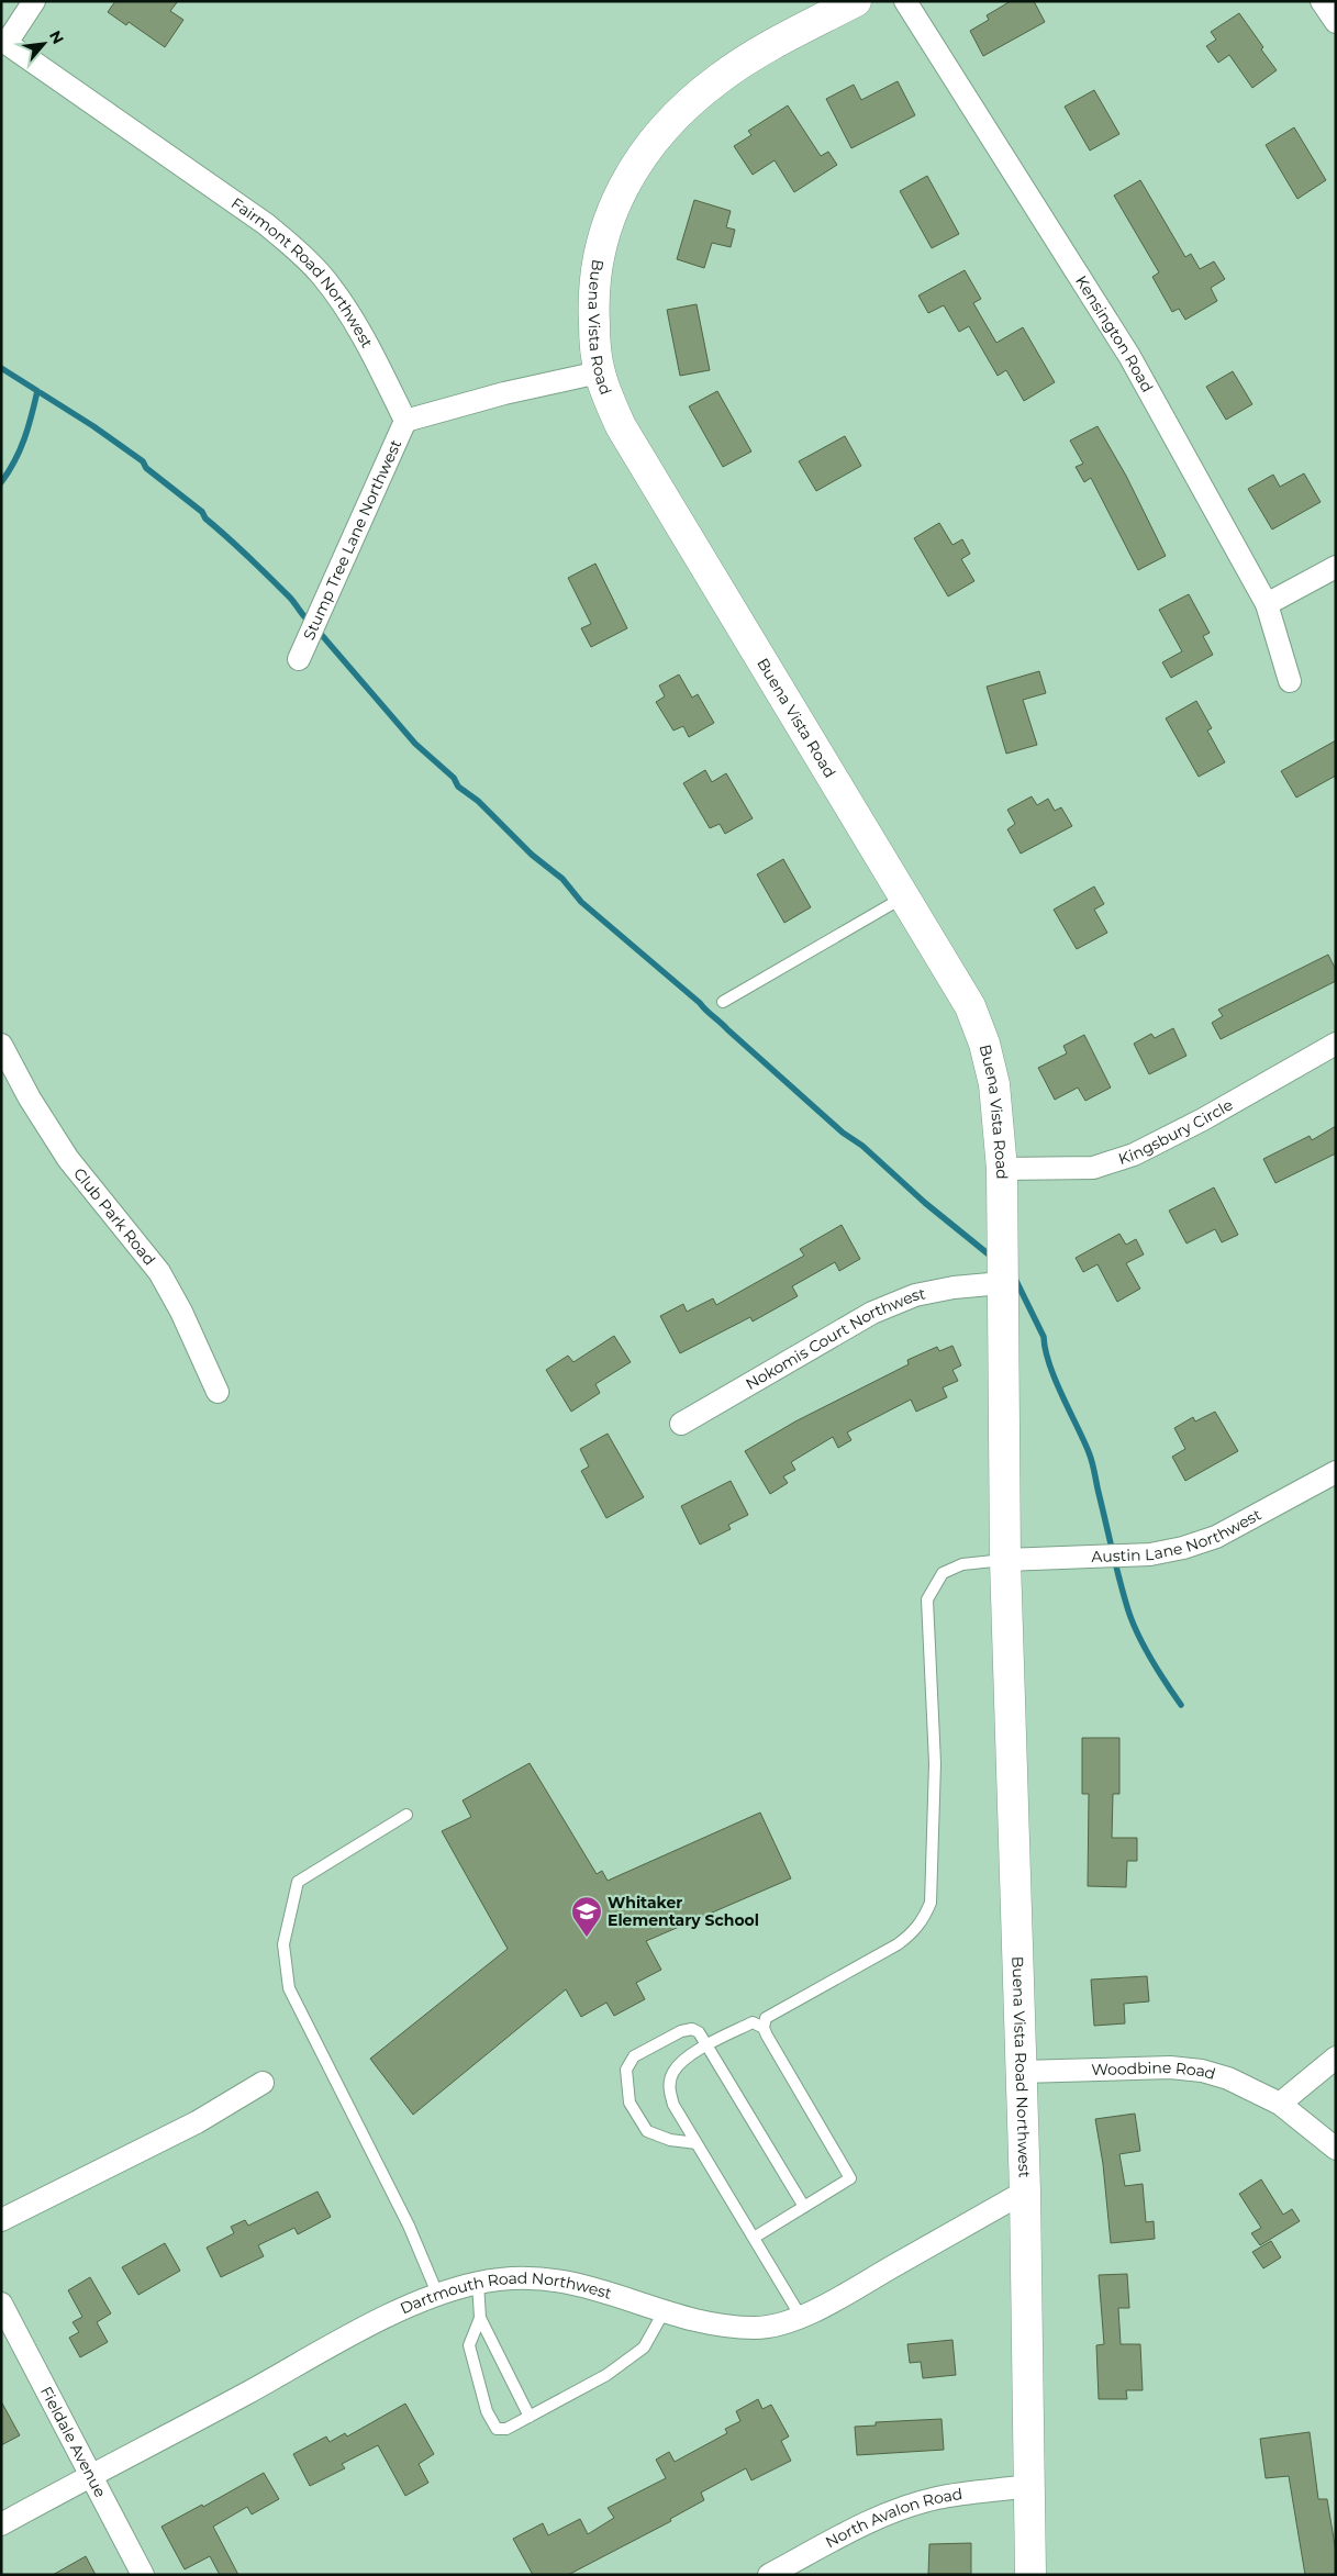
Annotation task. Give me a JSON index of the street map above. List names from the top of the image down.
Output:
{
  "streets": {
    "street": [
      "Fairmont Road Northwest",
      "Buena Vista Road",
      "Kensington Road",
      "Stump Tree Lane Northwest",
      "Kingsbury Circle",
      "Club Park Road",
      "Nokomis Court Northwest",
      "Austin Lane Northwest",
      "Buena Vista Road Northwest",
      "Woodbine Road",
      "Dartmouth Road Northwest",
      "Fieldale Avenue",
      "North Avalon Road"
    ]
  },
  "crossings": [
    ["Fairmont Road Northwest", "Stump Tree Lane Northwest"],
    ["Buena Vista Road", "Kingsbury Circle"],
    ["Buena Vista Road", "Nokomis Court Northwest"],
    ["Buena Vista Road", "Austin Lane Northwest"],
    ["Buena Vista Road", "Buena Vista Road Northwest"],
    ["Austin Lane Northwest", "Buena Vista Road Northwest"],
    ["Buena Vista Road Northwest", "Woodbine Road"],
    ["Buena Vista Road Northwest", "Dartmouth Road Northwest"],
    ["Buena Vista Road Northwest", "North Avalon Road"],
    ["Dartmouth Road Northwest", "Fieldale Avenue"]
  ],
  "places": {
    "school or university": ["Whitaker Elementary School"]
  },
  "north": "top right"
}
